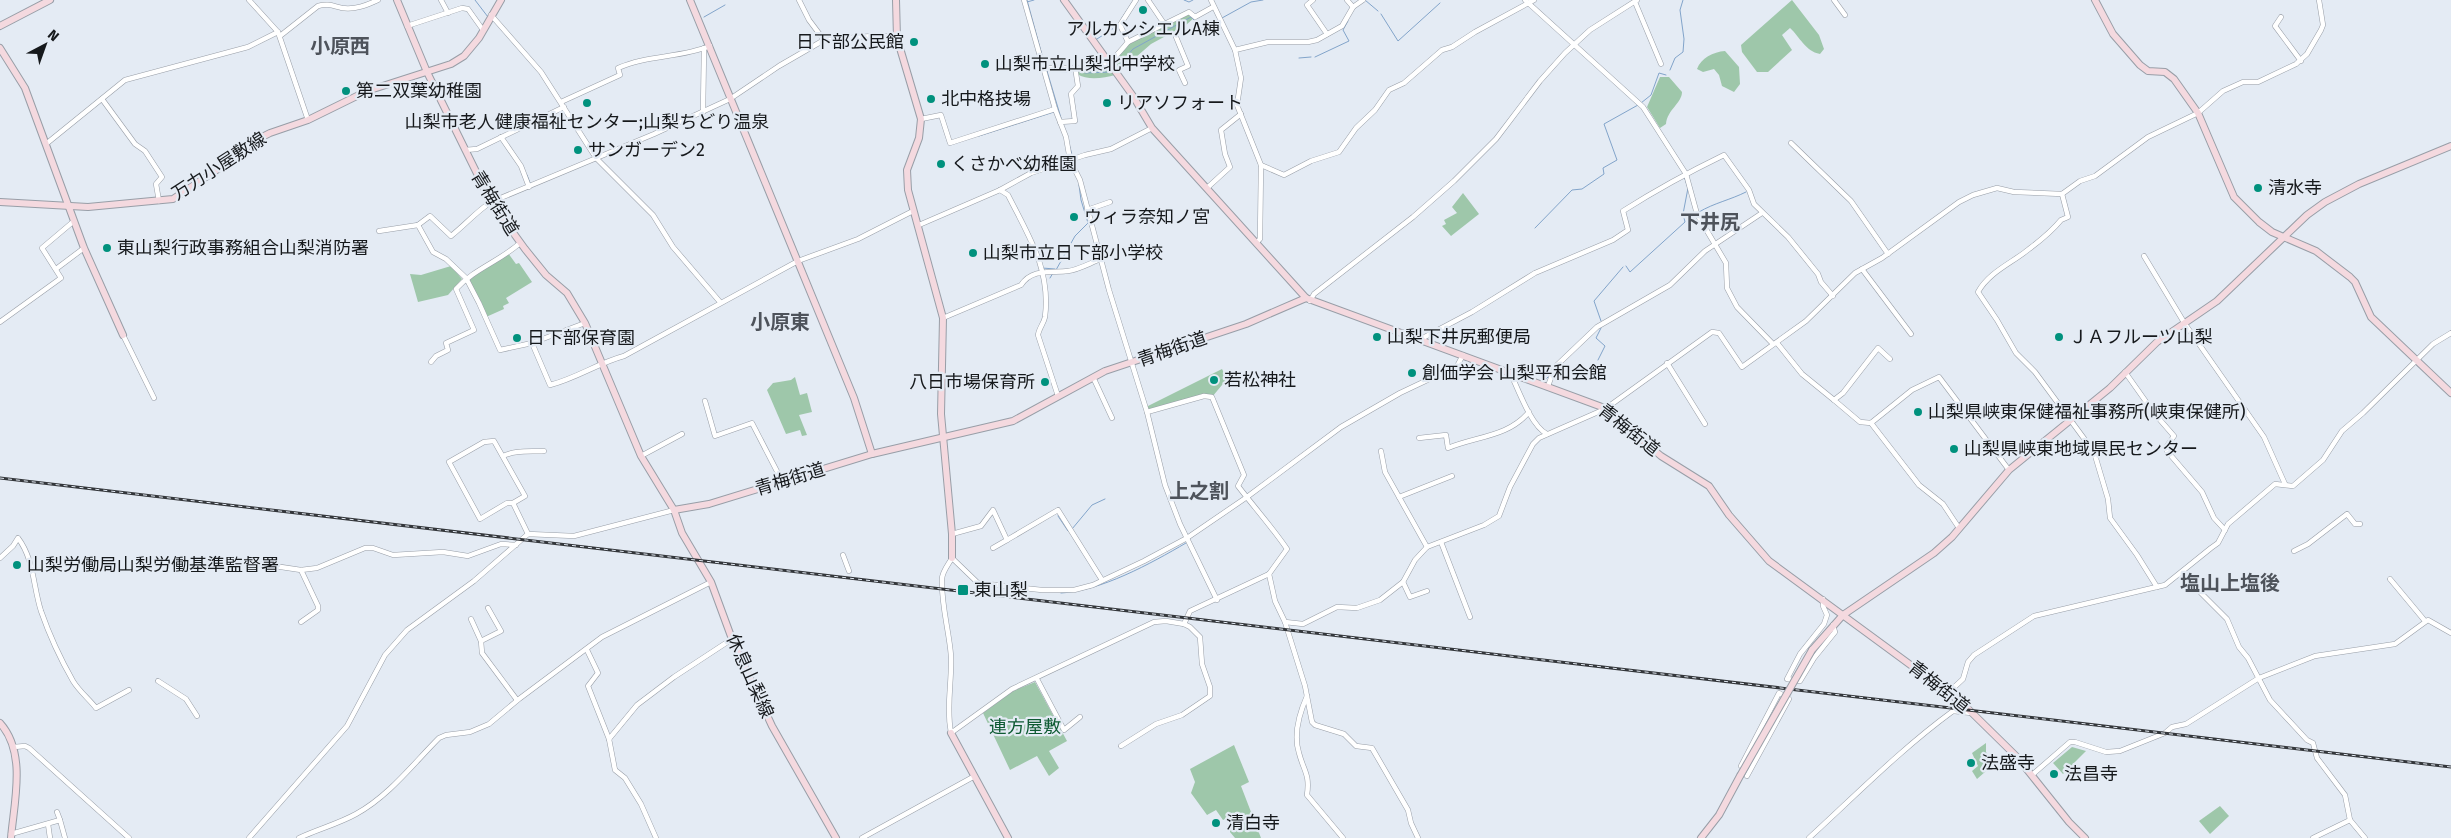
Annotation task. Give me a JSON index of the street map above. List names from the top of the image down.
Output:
{
  "streets": {
    "street": ["万力小屋敷線", "青梅街道", "休息山梨線"]
  },
  "crossings": [
    ["万力小屋敷線", "青梅街道"],
    ["青梅街道", "休息山梨線"]
  ],
  "districts": [
    "小原西",
    "下井尻",
    "小原東",
    "上之割",
    "塩山上塩後"
  ],
  "parks": ["連方屋敷"],
  "places": {
    "other": [
      "アルカンシエルA棟",
      "日下部公民館",
      "山梨市立山梨北中学校",
      "第二双葉幼稚園",
      "北中格技場",
      "山梨市老人健康福祉センター;山梨ちどり温泉",
      "リアソフォート",
      "サンガーデン2",
      "くさかべ幼稚園",
      "清水寺",
      "ウィラ奈知ノ宮",
      "東山梨行政事務組合山梨消防署",
      "山梨市立日下部小学校",
      "山梨下井尻郵便局",
      "ＪＡフルーツ山梨",
      "日下部保育園",
      "創価学会 山梨平和会館",
      "若松神社",
      "八日市場保育所",
      "山梨県峡東保健福祉事務所(峡東保健所)",
      "山梨県峡東地域県民センター",
      "山梨労働局山梨労働基準監督署",
      "法盛寺",
      "法昌寺",
      "清白寺"
    ],
    "transit": ["東山梨"]
  },
  "north": "top right"
}
